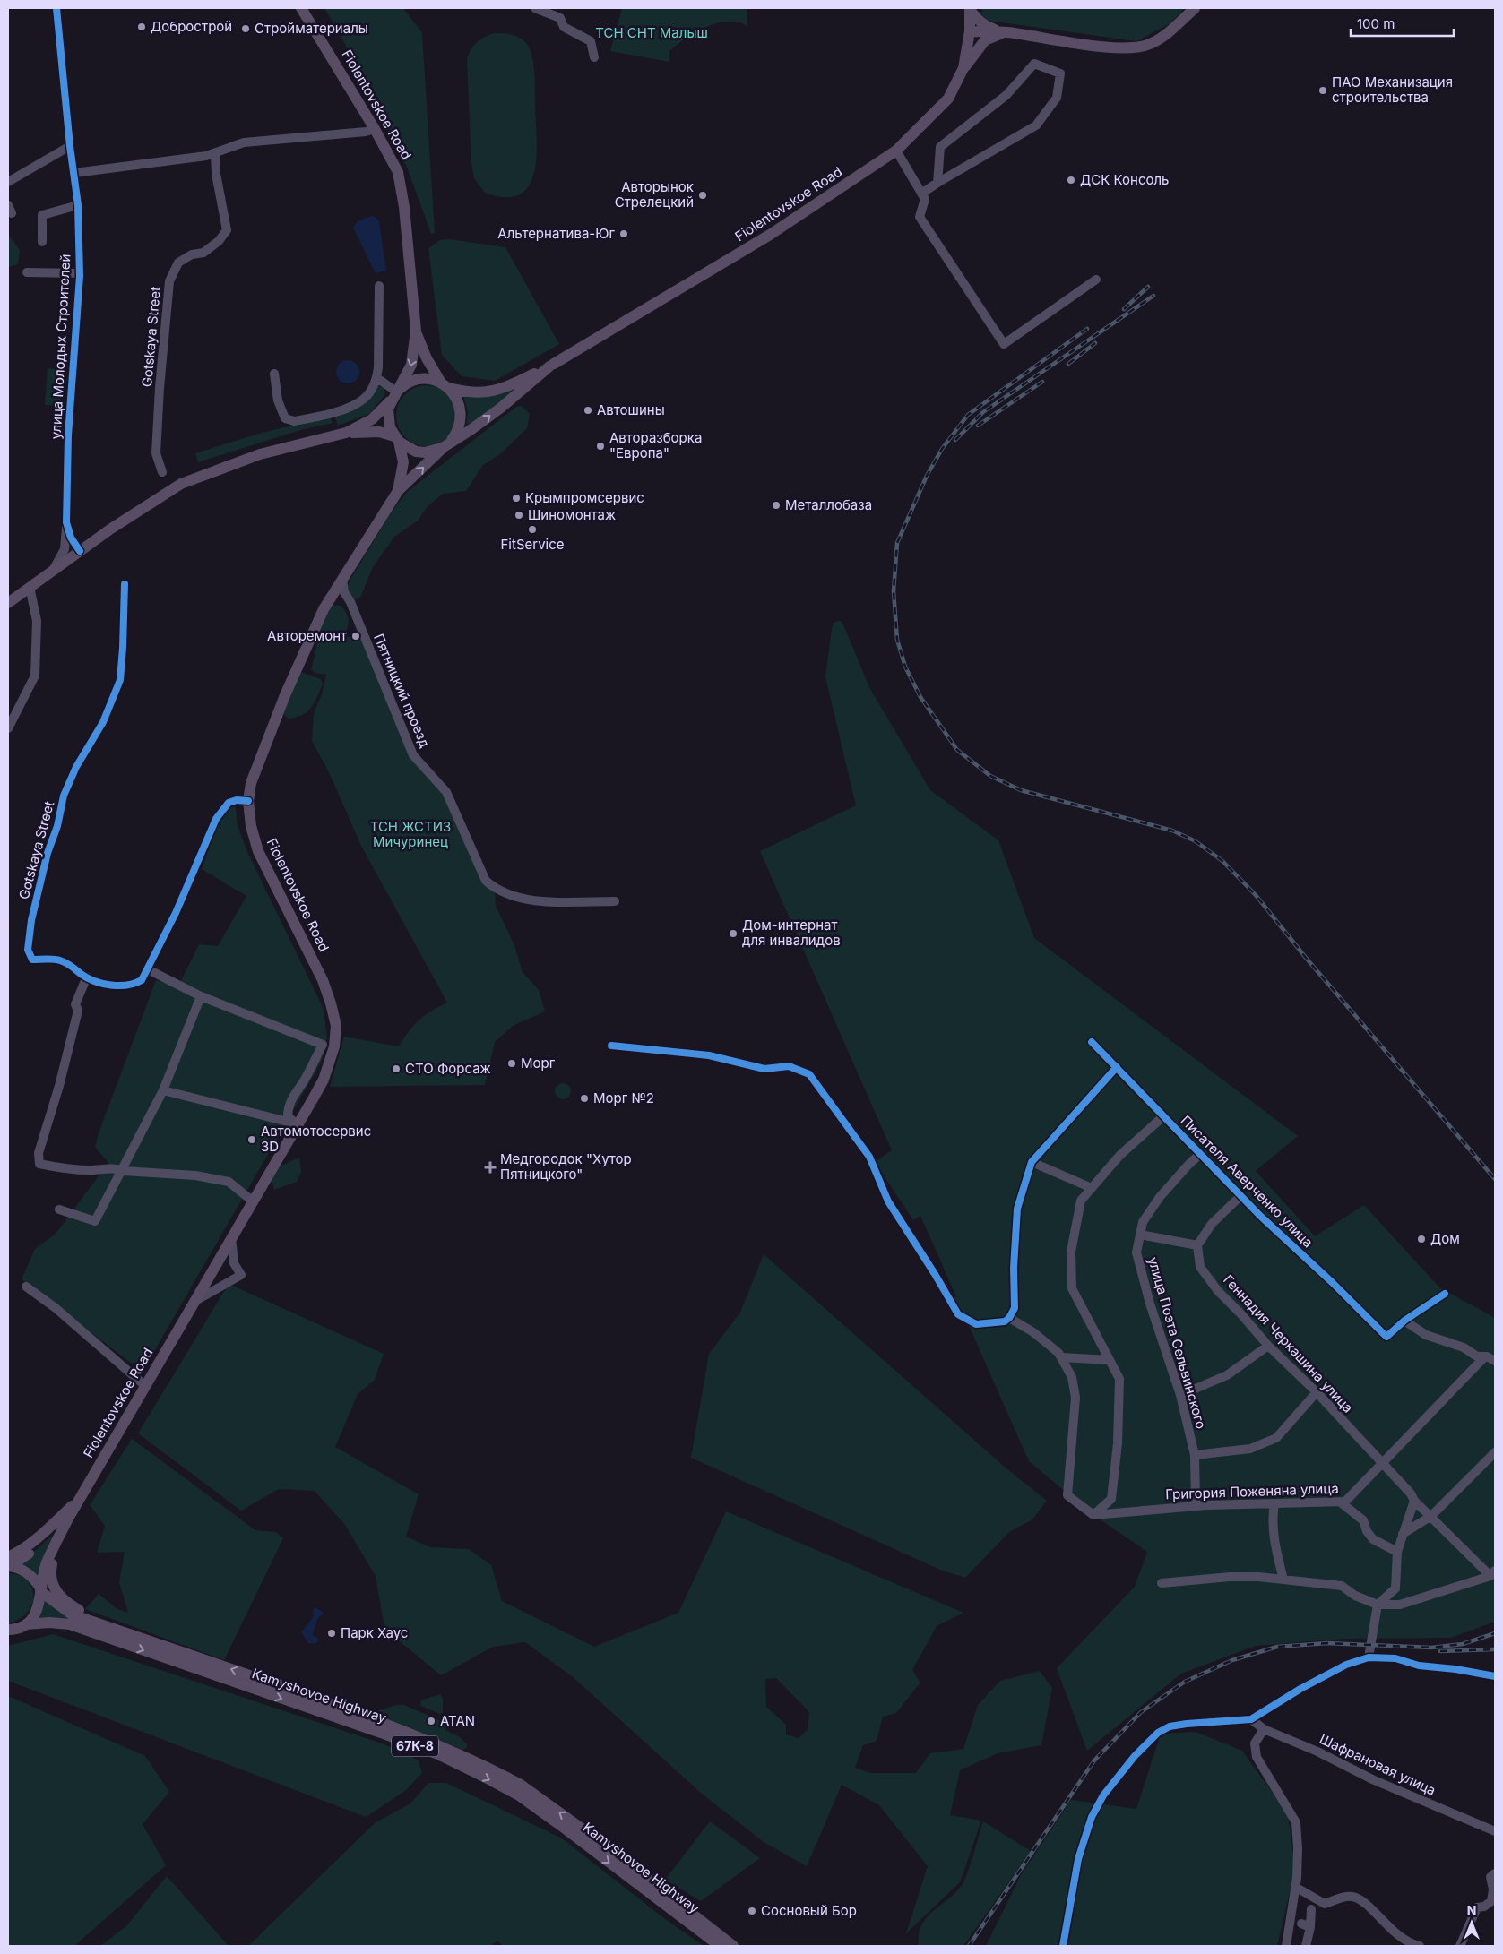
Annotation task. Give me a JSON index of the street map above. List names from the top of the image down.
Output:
{
  "streets": {
    "main road": ["Fiolentovskoe Road", "Kamyshovoe Highway", "67К-8"],
    "street": [
      "Gotskaya Street",
      "улица Молодых Строителей",
      "Пятницкий проезд",
      "Писателя Аверченко улица",
      "улица Поэта Сельвинского",
      "Геннадия Черкашина улица",
      "Григория Поженяна улица",
      "Шафрановая улица"
    ]
  },
  "crossings": [
    ["Fiolentovskoe Road", "Gotskaya Street"],
    ["Fiolentovskoe Road", "Пятницкий проезд"],
    ["Fiolentovskoe Road", "Kamyshovoe Highway"],
    ["Fiolentovskoe Road", "67К-8"],
    ["Писателя Аверченко улица", "улица Поэта Сельвинского"],
    ["улица Поэта Сельвинского", "Григория Поженяна улица"],
    ["Геннадия Черкашина улица", "Григория Поженяна улица"],
    ["Kamyshovoe Highway", "67К-8"]
  ],
  "parks": ["ТСН СНТ Малыш", "ТСН ЖСТИЗ Мичуринец"],
  "places": {
    "other": [
      "Добрострой",
      "Стройматериалы",
      "ПАО Механизация строительства",
      "ДСК Консоль",
      "Авторынок Стрелецкий",
      "Альтернатива-Юг",
      "Автошины",
      "Авторазборка \"Европа\"",
      "Крымпромсервис",
      "Металлобаза",
      "Шиномонтаж",
      "FitService",
      "Авторемонт",
      "Дом-интернат для инвалидов",
      "Морг",
      "СТО Форсаж",
      "Морг №2",
      "Автомотосервис 3D",
      "Дом",
      "Парк Хаус",
      "ATAN",
      "Сосновый Бор"
    ],
    "health": ["Медгородок \"Хутор Пятницкого\""]
  },
  "scale_bar": "100 m",
  "north": "top"
}
